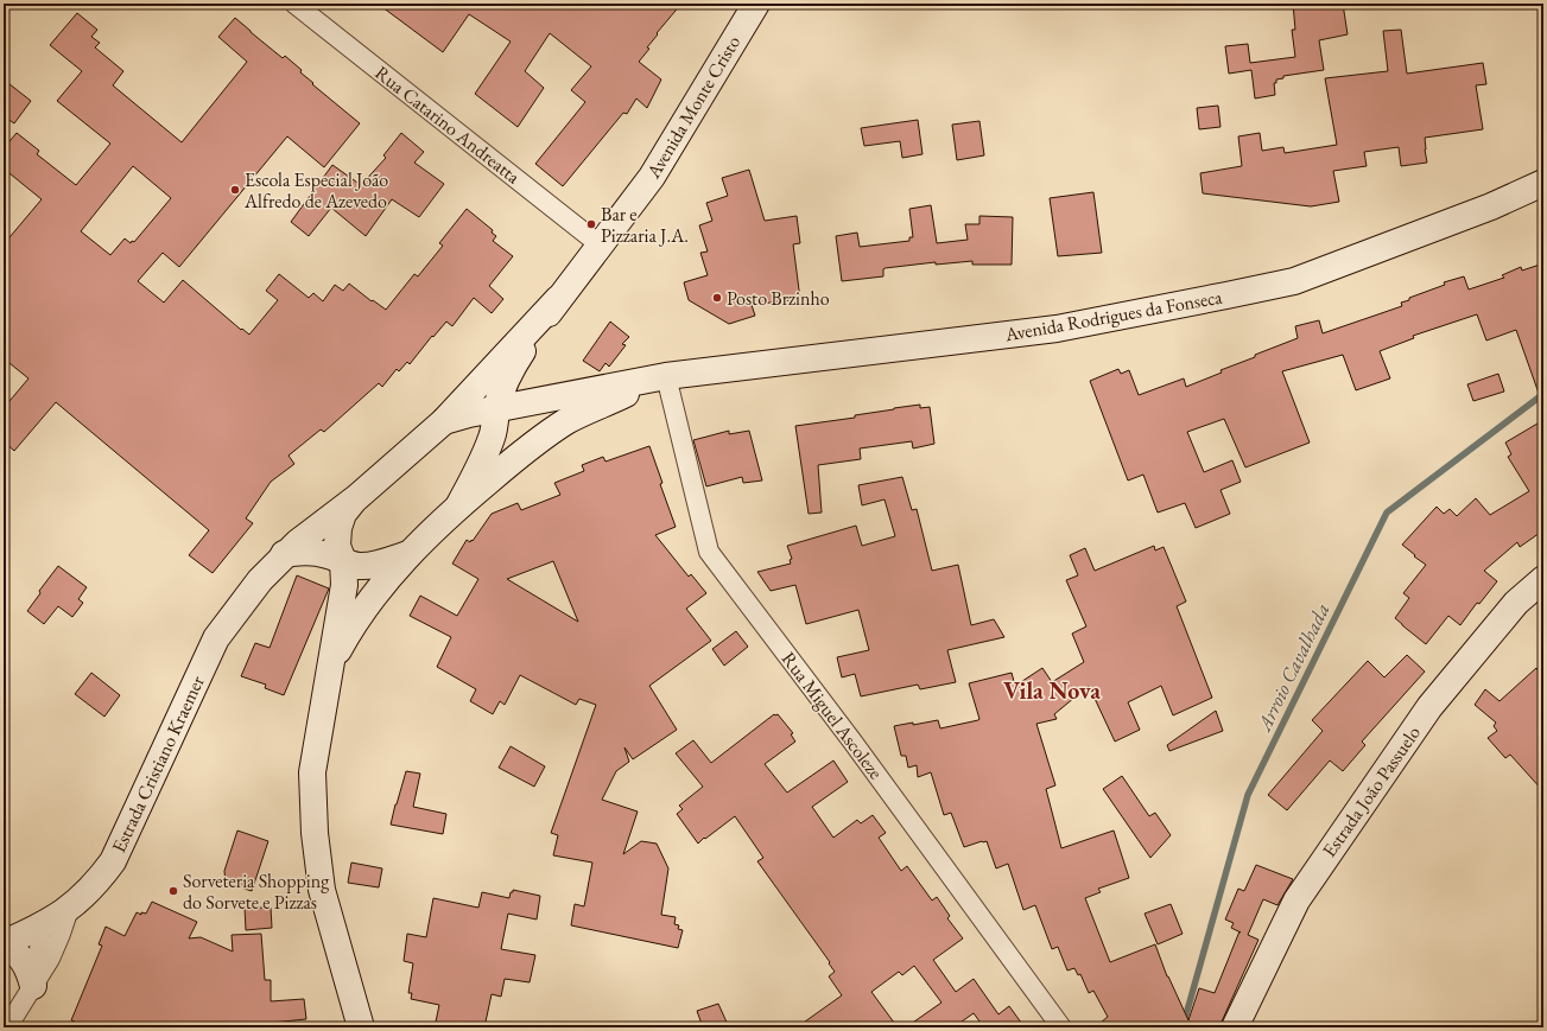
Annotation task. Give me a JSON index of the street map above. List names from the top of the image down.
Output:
{
  "streets": {
    "main road": [
      "Avenida Monte Cristo",
      "Avenida Rodrigues da Fonseca",
      "Estrada Cristiano Kraemer",
      "Estrada João Passuelo"
    ],
    "street": ["Rua Catarino Andreatta", "Rua Miguel Ascoleze"]
  },
  "crossings": [
    ["Avenida Monte Cristo", "Rua Catarino Andreatta"],
    ["Avenida Monte Cristo", "Avenida Rodrigues da Fonseca"],
    ["Avenida Monte Cristo", "Estrada Cristiano Kraemer"],
    ["Avenida Rodrigues da Fonseca", "Rua Miguel Ascoleze"]
  ],
  "districts": ["Vila Nova"],
  "water": ["Arroio Cavalhada"],
  "places": [
    "Escola Especial João Alfredo de Azevedo",
    "Bar e Pizzaria J.A.",
    "Posto Brzinho",
    "Sorveteria Shopping do Sorvete e Pizzas"
  ]
}
